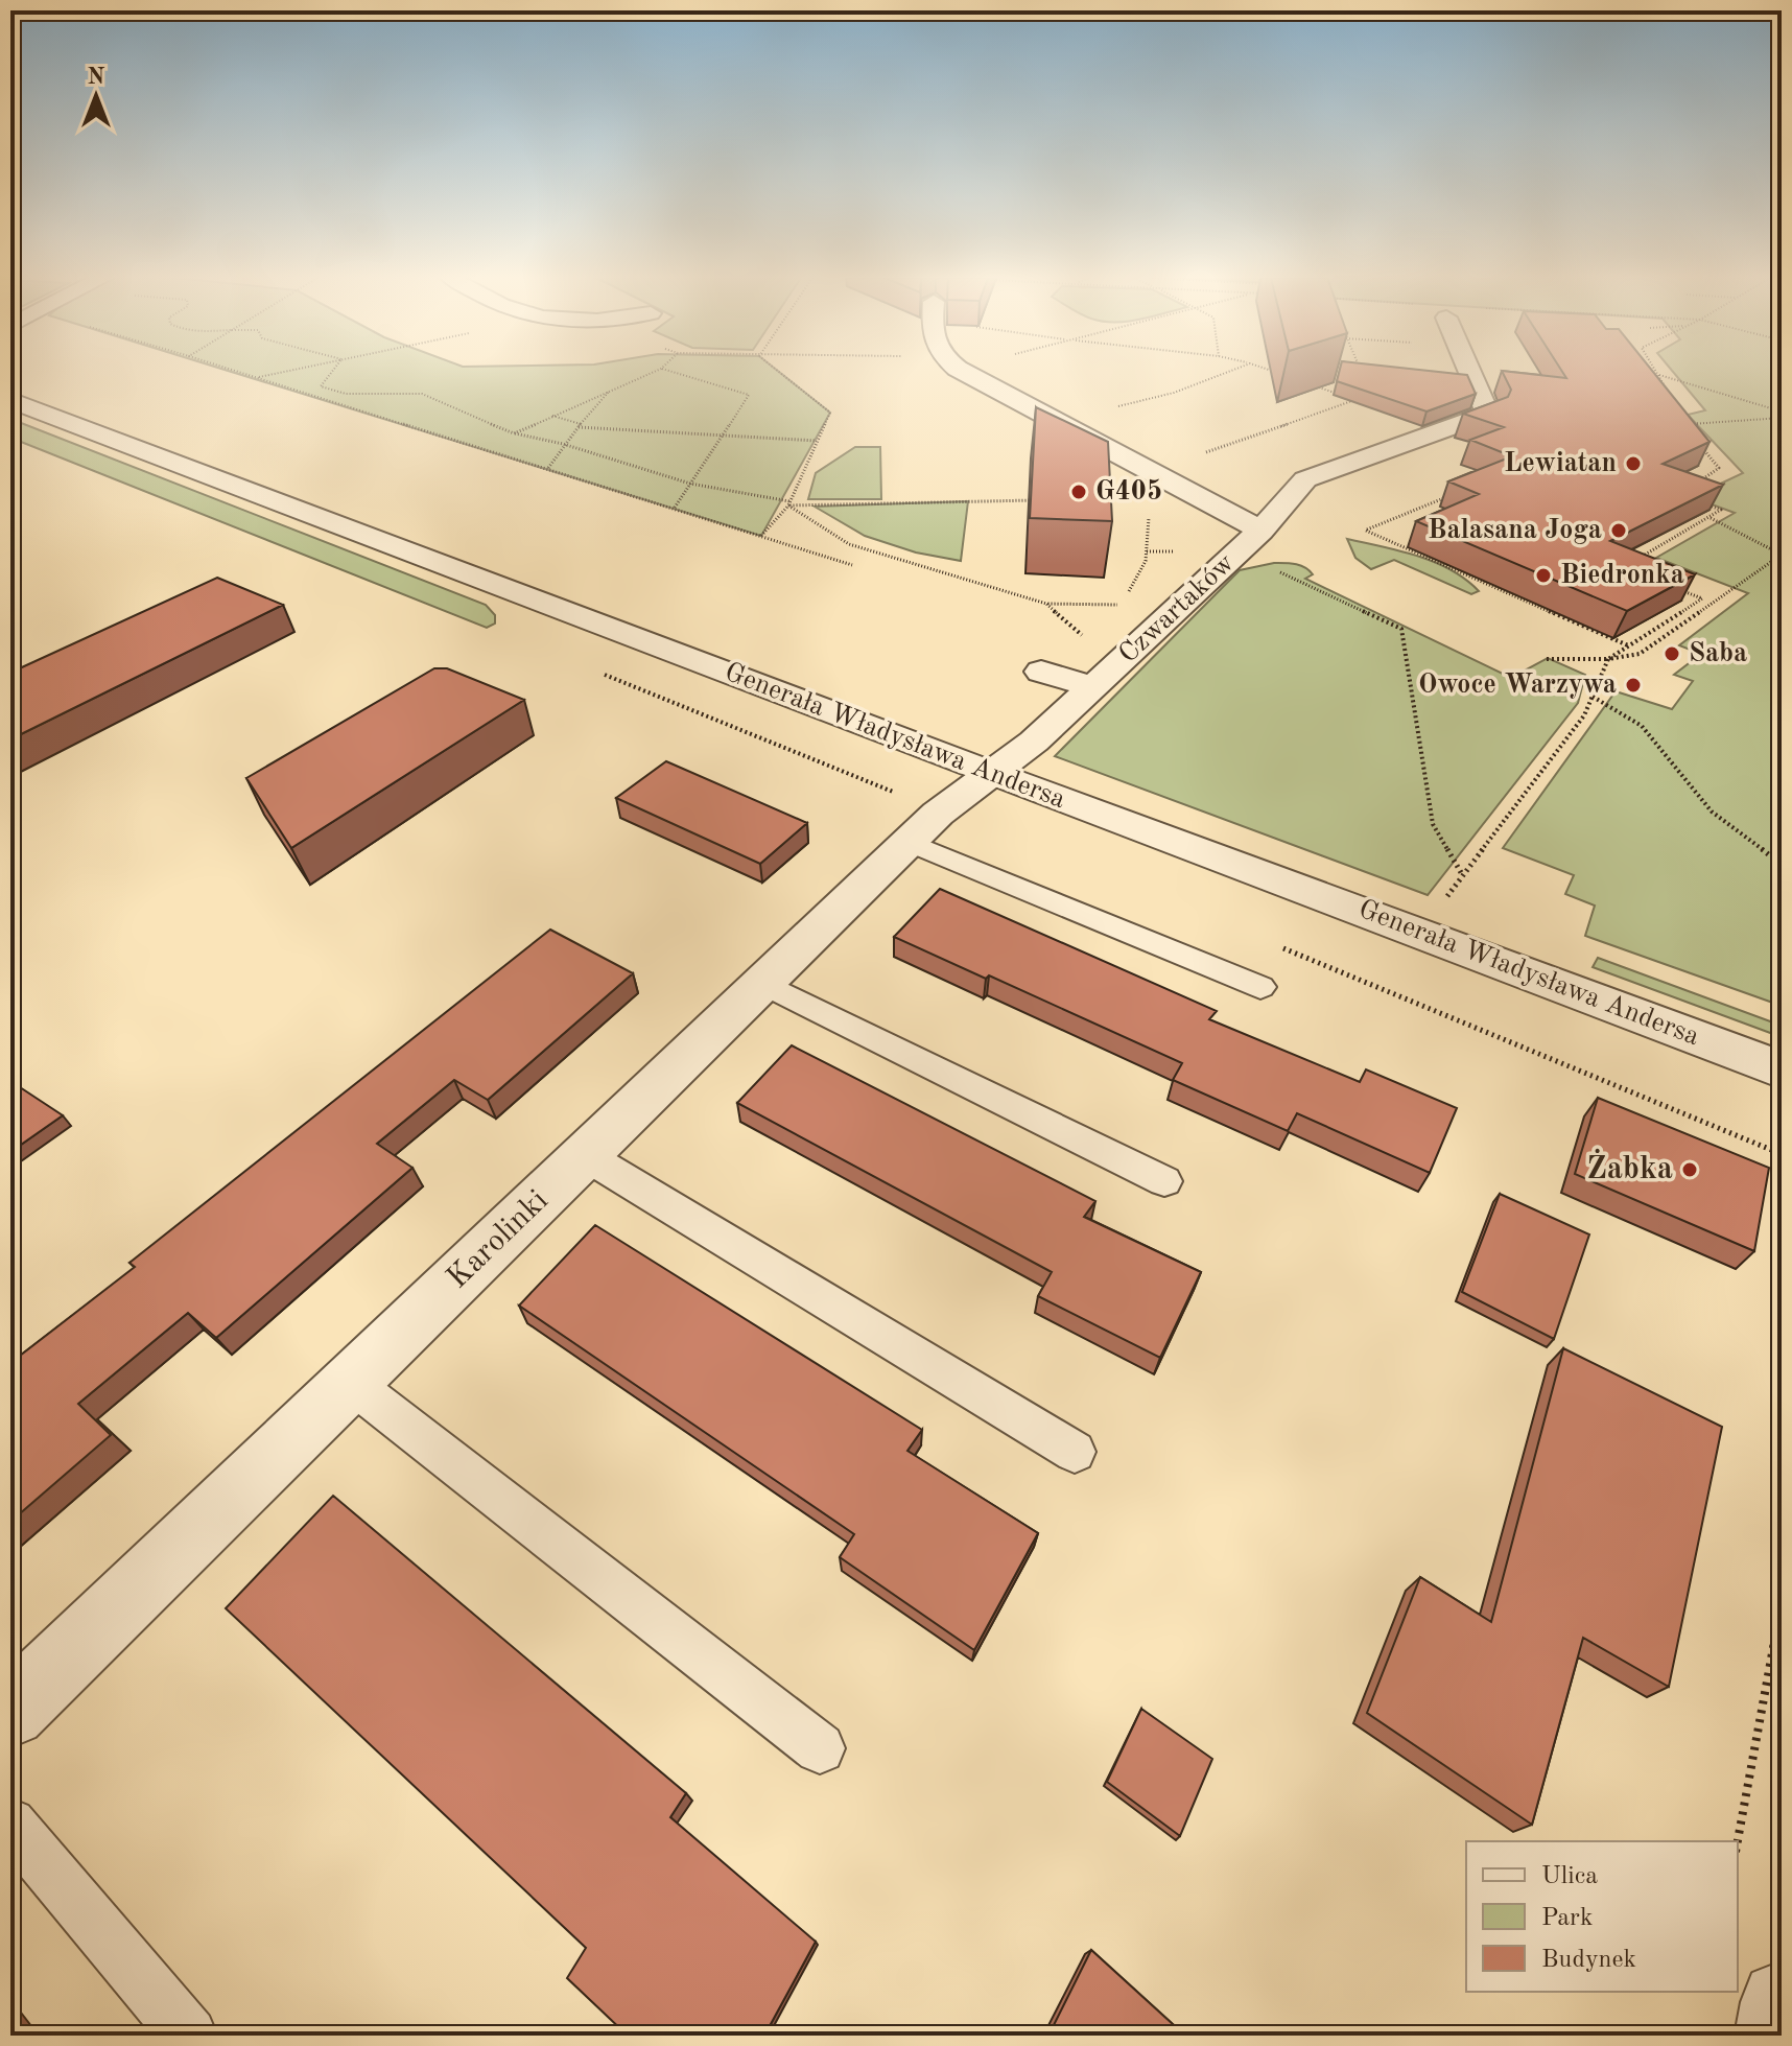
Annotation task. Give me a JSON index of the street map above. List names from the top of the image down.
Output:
{
  "streets": {
    "street": ["Czwartaków", "Generała Władysława Andersa", "Karolinki"]
  },
  "crossings": [
    ["Czwartaków", "Generała Władysława Andersa"],
    ["Czwartaków", "Karolinki"],
    ["Generała Władysława Andersa", "Karolinki"]
  ],
  "places": [
    "Lewiatan",
    "G405",
    "Balasana Joga",
    "Biedronka",
    "Saba",
    "Owoce Warzywa",
    "Żabka"
  ],
  "legend": ["Ulica", "Park", "Budynek"],
  "north": "top"
}
